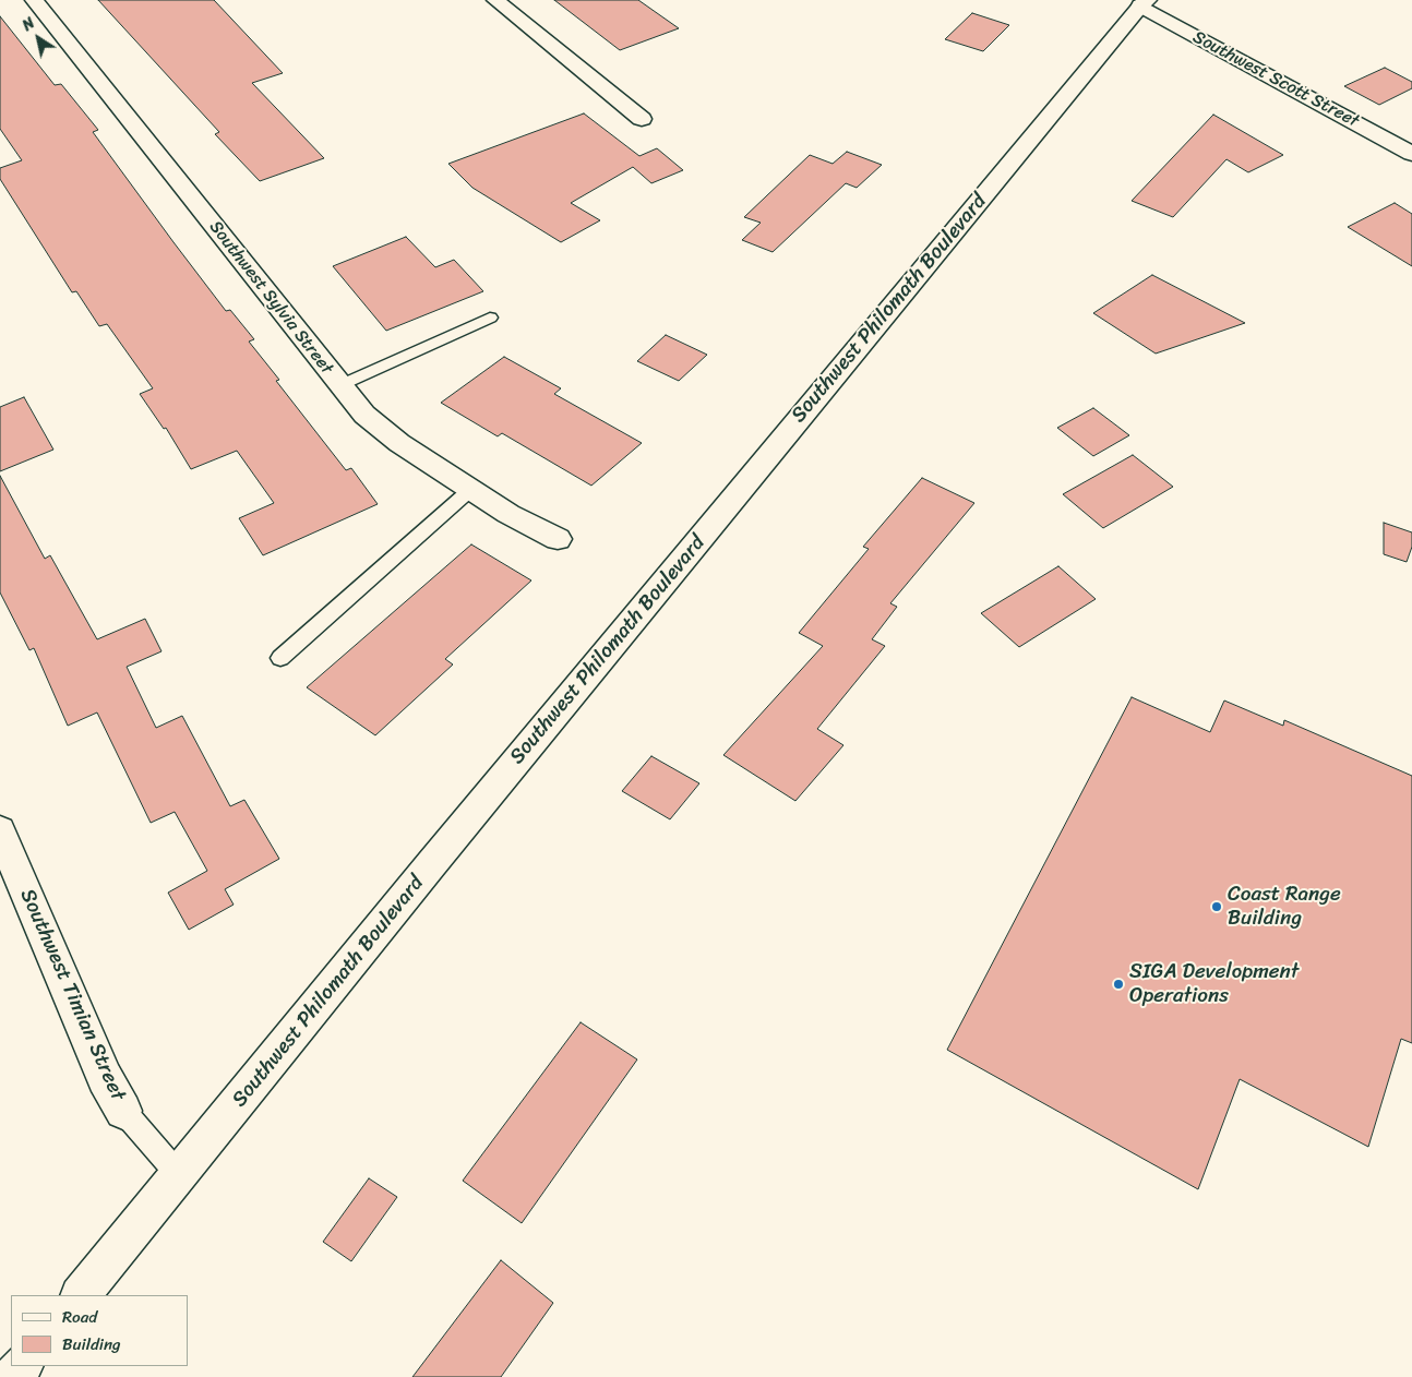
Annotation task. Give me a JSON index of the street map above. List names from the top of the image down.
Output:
{
  "streets": {
    "main road": [
      "Southwest Scott Street",
      "Southwest Sylvia Street",
      "Southwest Philomath Boulevard",
      "Southwest Timian Street"
    ]
  },
  "crossings": [
    ["Southwest Scott Street", "Southwest Philomath Boulevard"],
    ["Southwest Philomath Boulevard", "Southwest Timian Street"]
  ],
  "places": ["Coast Range Building", "SIGA Development Operations"],
  "legend": ["Road", "Building"],
  "north": "top left"
}
